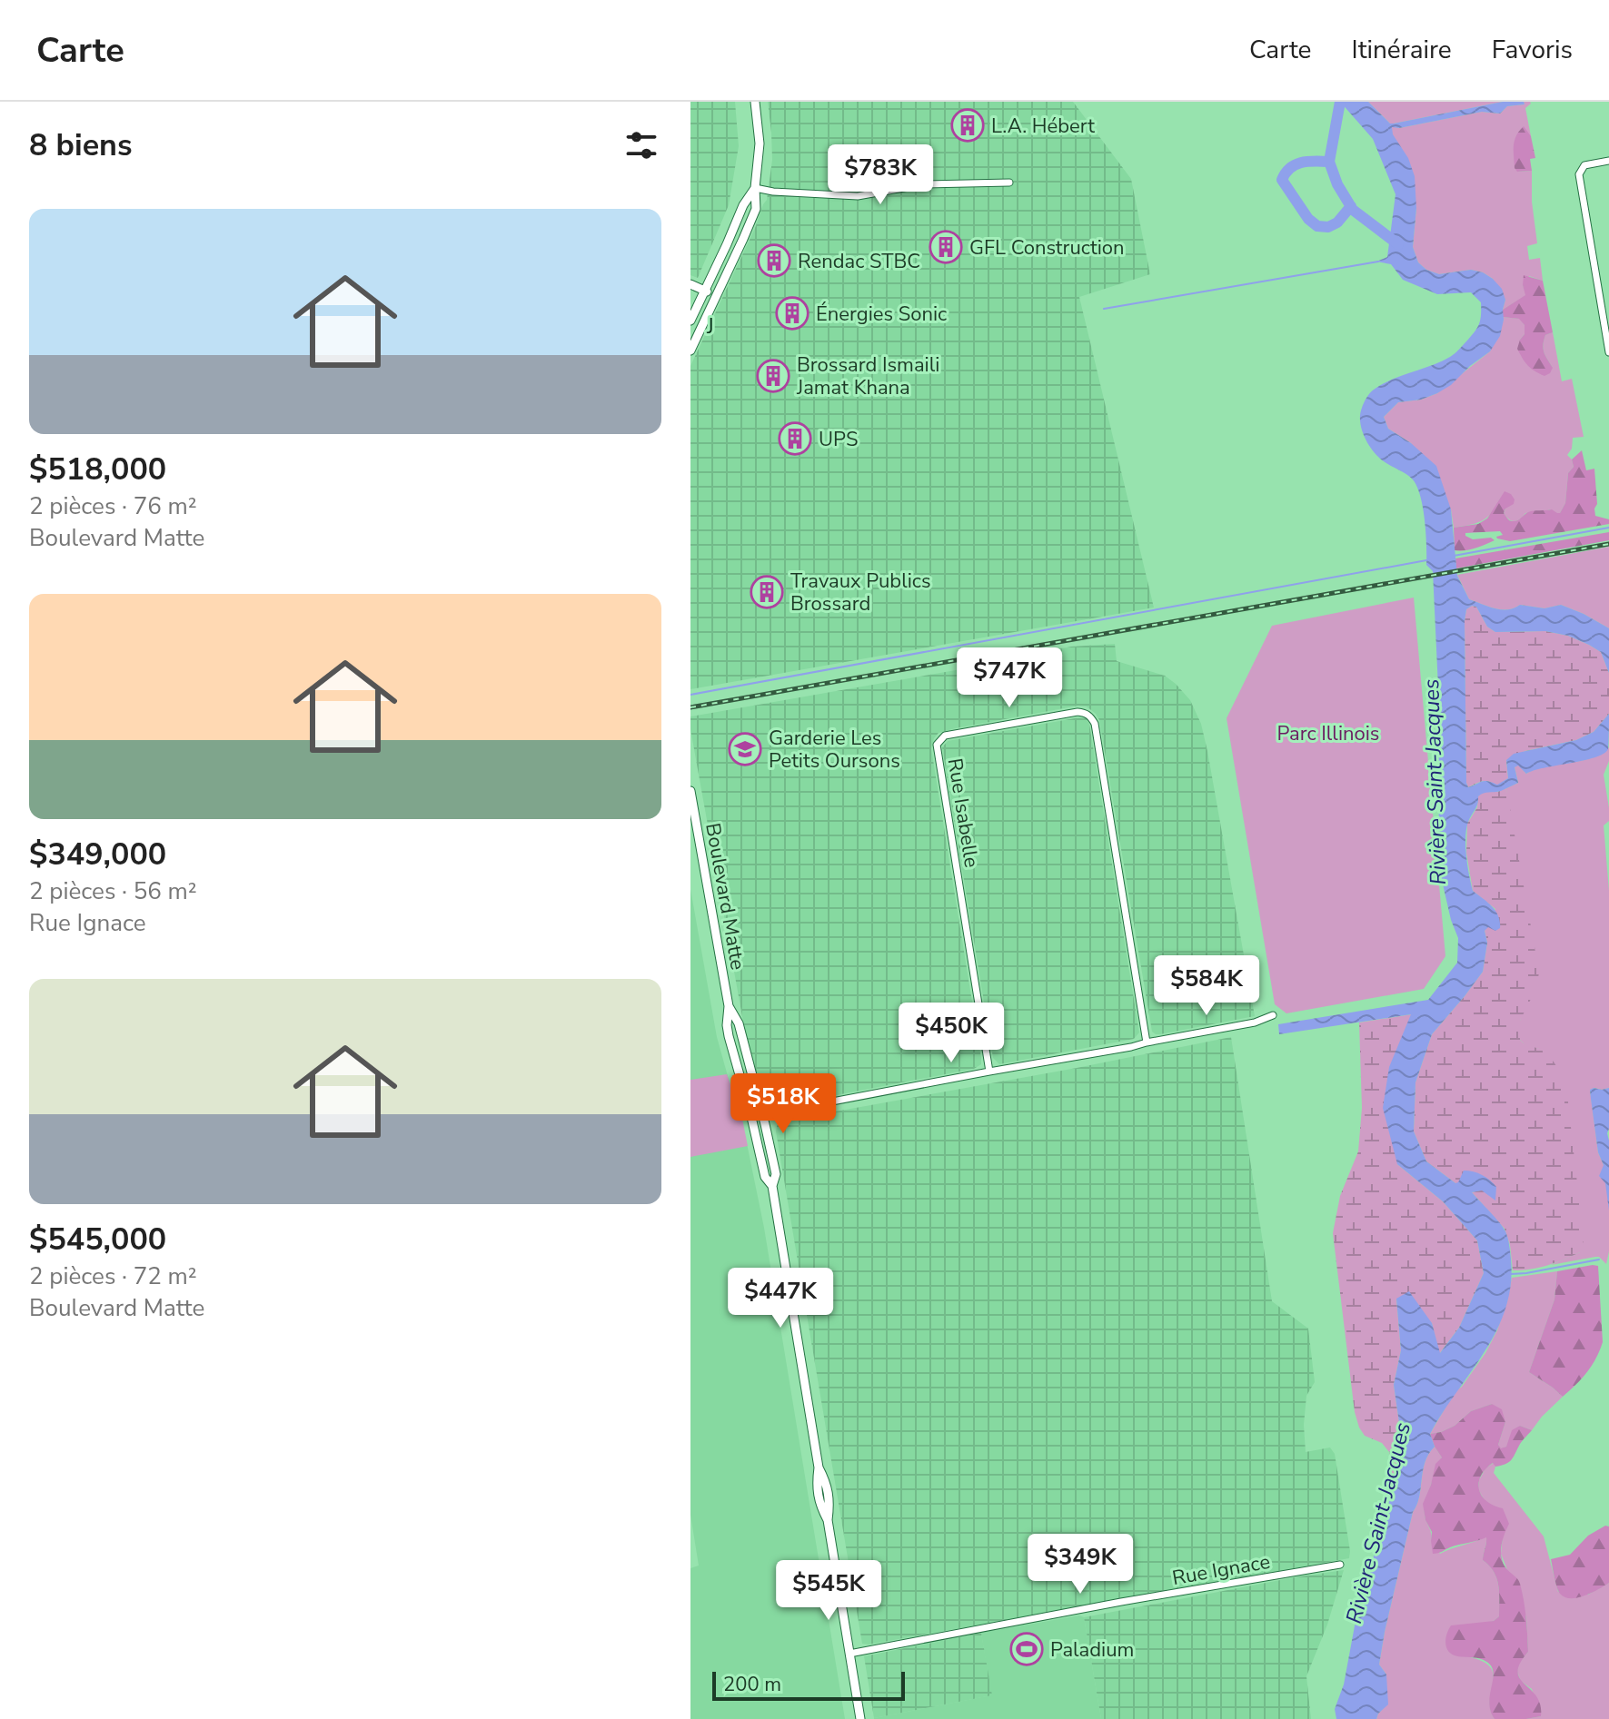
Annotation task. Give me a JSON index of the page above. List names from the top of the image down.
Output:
{
  "streets": {
    "main road": ["Boulevard Matte"],
    "street": ["Rue Isabelle", "Rue Ignace"]
  },
  "crossings": [
    ["Boulevard Matte", "Rue Ignace"]
  ],
  "districts": ["J"],
  "water": ["Rivière Saint-Jacques"],
  "parks": ["Parc Illinois"],
  "places": {
    "building": [
      "L.A. Hébert",
      "GFL Construction",
      "Rendac STBC",
      "Énergies Sonic",
      "Brossard Ismaili Jamat Khana",
      "UPS",
      "Travaux Publics Brossard"
    ],
    "school or university": ["Garderie Les Petits Oursons"],
    "sports": ["Paladium"]
  },
  "scale_bar": "200 m",
  "page": {
    "header": "Carte",
    "nav": ["Carte", "Itinéraire", "Favoris"],
    "heading": "8 biens",
    "price": [
      "$783K",
      "$747K",
      "$584K",
      "$450K",
      "$518K",
      "$447K",
      "$349K",
      "$545K"
    ],
    "list": [
      {
        "name": "$518,000",
        "note": "2 pièces · 76 m² · Boulevard Matte"
      },
      {
        "name": "$349,000",
        "note": "2 pièces · 56 m² · Rue Ignace"
      },
      {
        "name": "$545,000",
        "note": "2 pièces · 72 m² · Boulevard Matte"
      }
    ],
    "scale": "200 m"
  }
}
